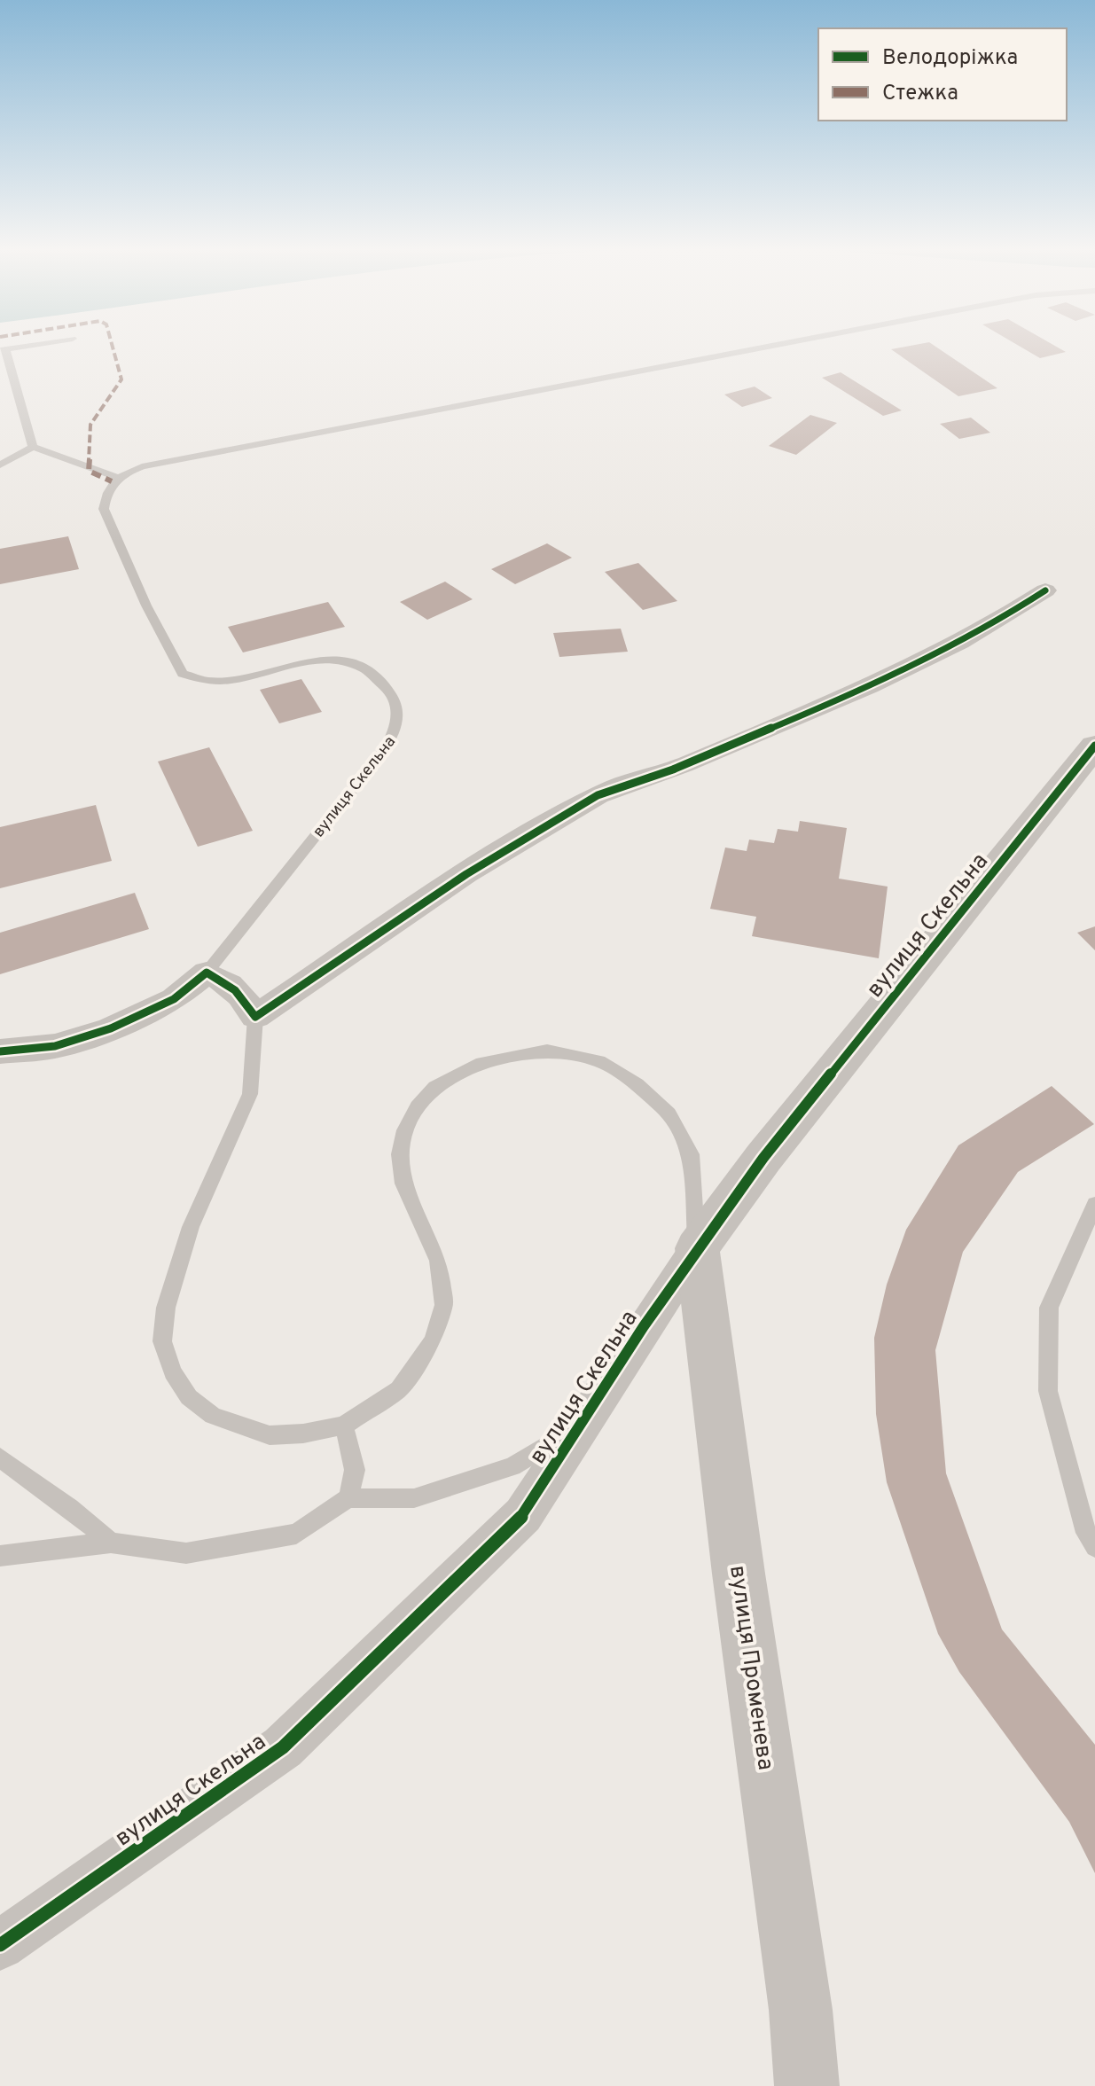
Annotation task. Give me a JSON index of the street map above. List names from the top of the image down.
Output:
{
  "streets": {
    "street": ["вулиця Скельна", "вулиця Променева"]
  },
  "crossings": [
    ["вулиця Скельна", "вулиця Променева"]
  ],
  "legend": ["Велодоріжка", "Стежка"]
}
